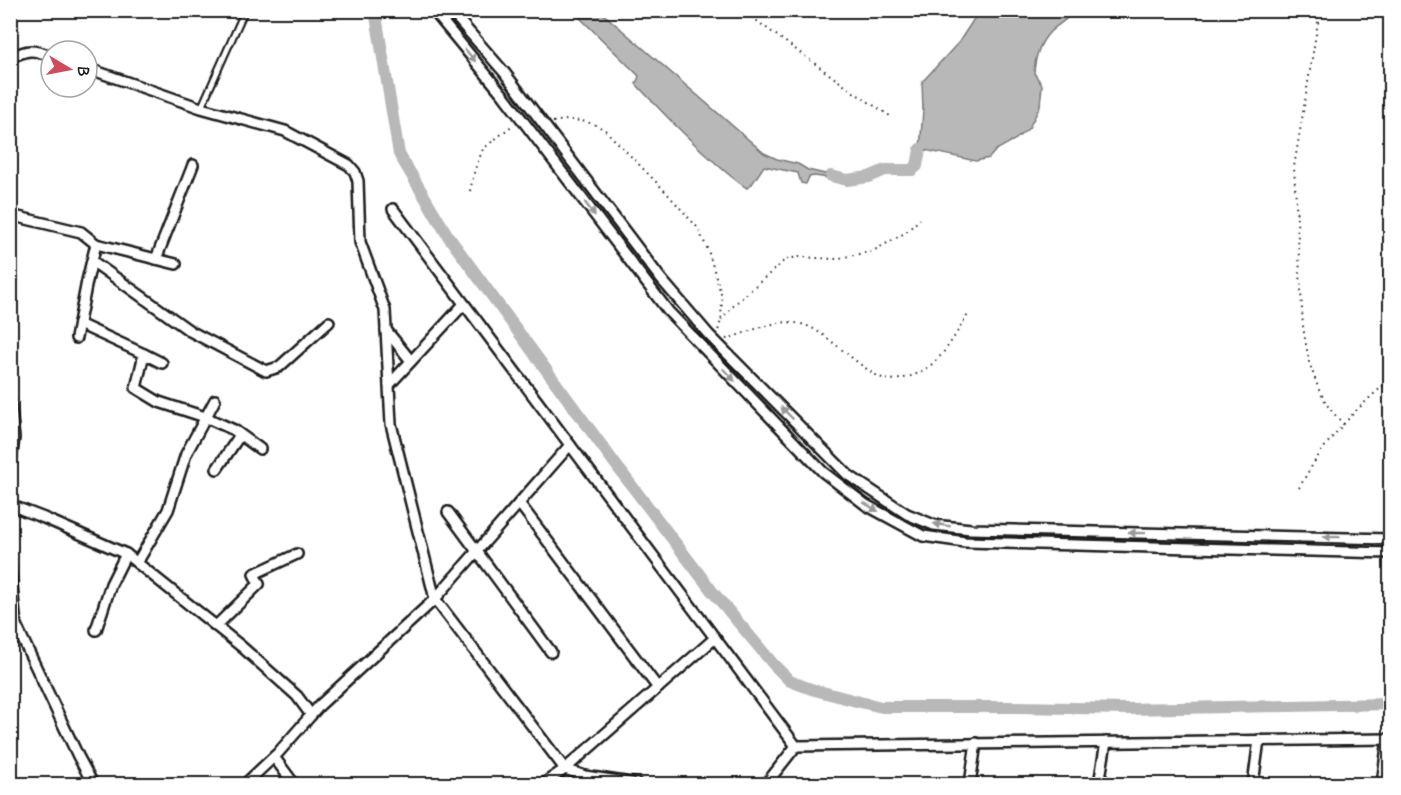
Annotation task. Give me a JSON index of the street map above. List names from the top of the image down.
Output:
{
  "north": "right"
}
